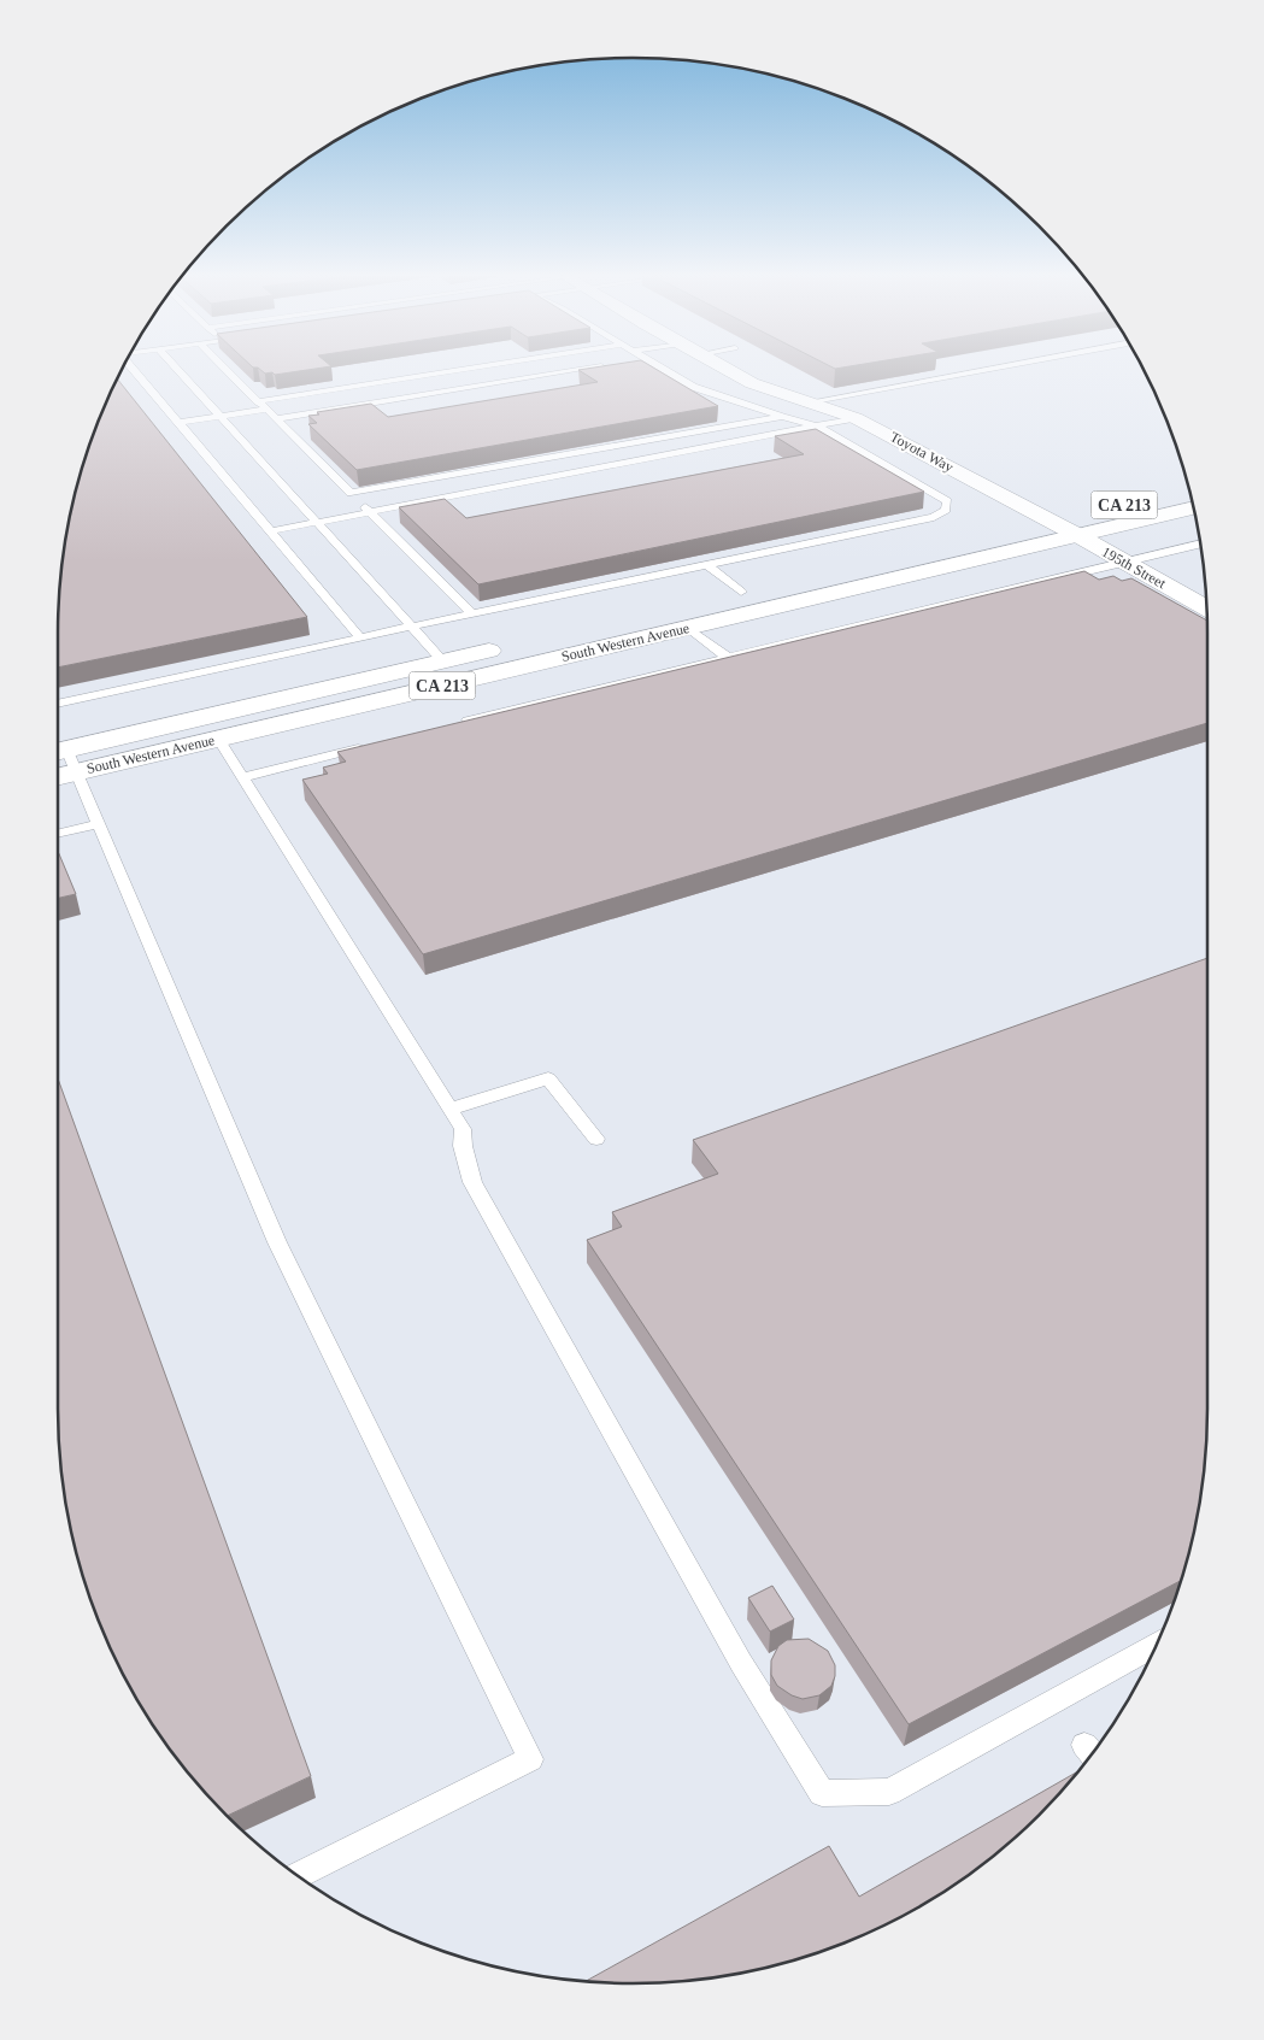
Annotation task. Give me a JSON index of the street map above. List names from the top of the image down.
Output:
{
  "streets": {
    "main road": [
      "Toyota Way",
      "CA 213",
      "195th Street",
      "South Western Avenue"
    ]
  },
  "crossings": [
    ["Toyota Way", "CA 213"],
    ["Toyota Way", "195th Street"],
    ["CA 213", "195th Street"],
    ["195th Street", "South Western Avenue"]
  ]
}
